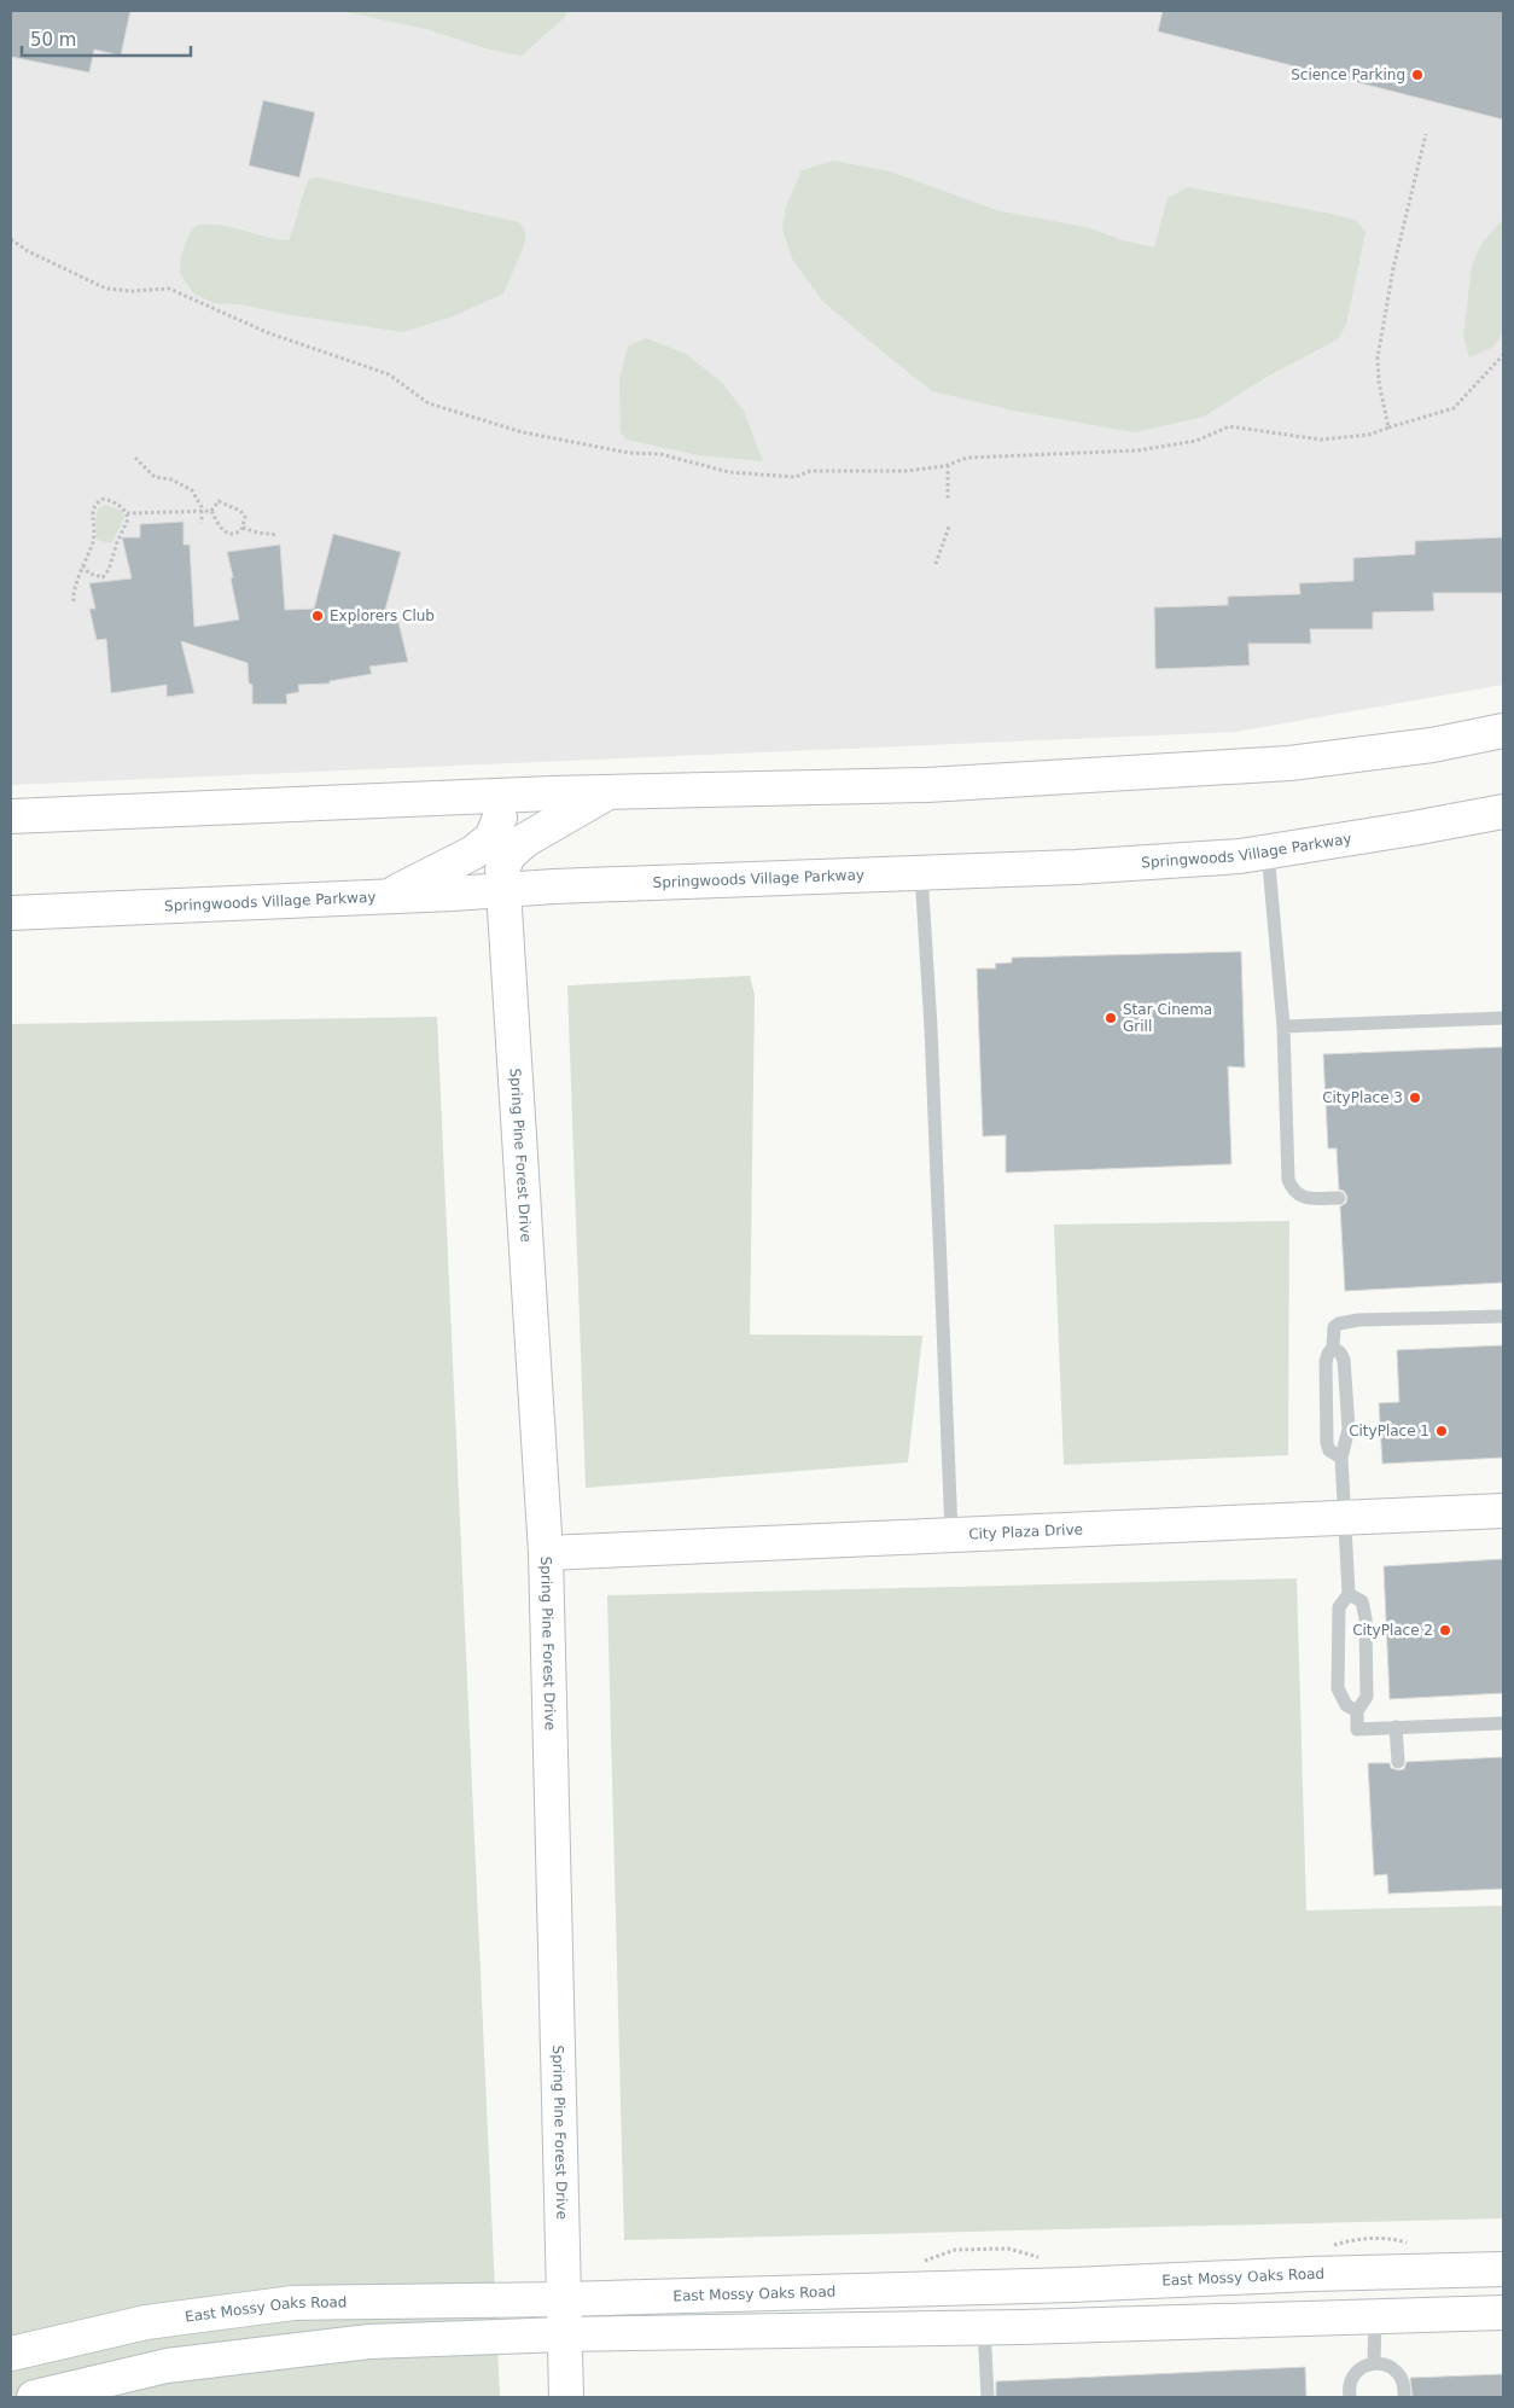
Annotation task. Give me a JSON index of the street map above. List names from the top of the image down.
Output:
{
  "streets": {
    "street": [
      "Springwoods Village Parkway",
      "Spring Pine Forest Drive",
      "City Plaza Drive",
      "East Mossy Oaks Road"
    ]
  },
  "crossings": [
    ["Springwoods Village Parkway", "Spring Pine Forest Drive"],
    ["Spring Pine Forest Drive", "City Plaza Drive"],
    ["Spring Pine Forest Drive", "East Mossy Oaks Road"]
  ],
  "places": [
    "Science Parking",
    "Explorers Club",
    "Star Cinema Grill",
    "CityPlace 3",
    "CityPlace 1",
    "CityPlace 2"
  ],
  "scale_bar": "50 m"
}
